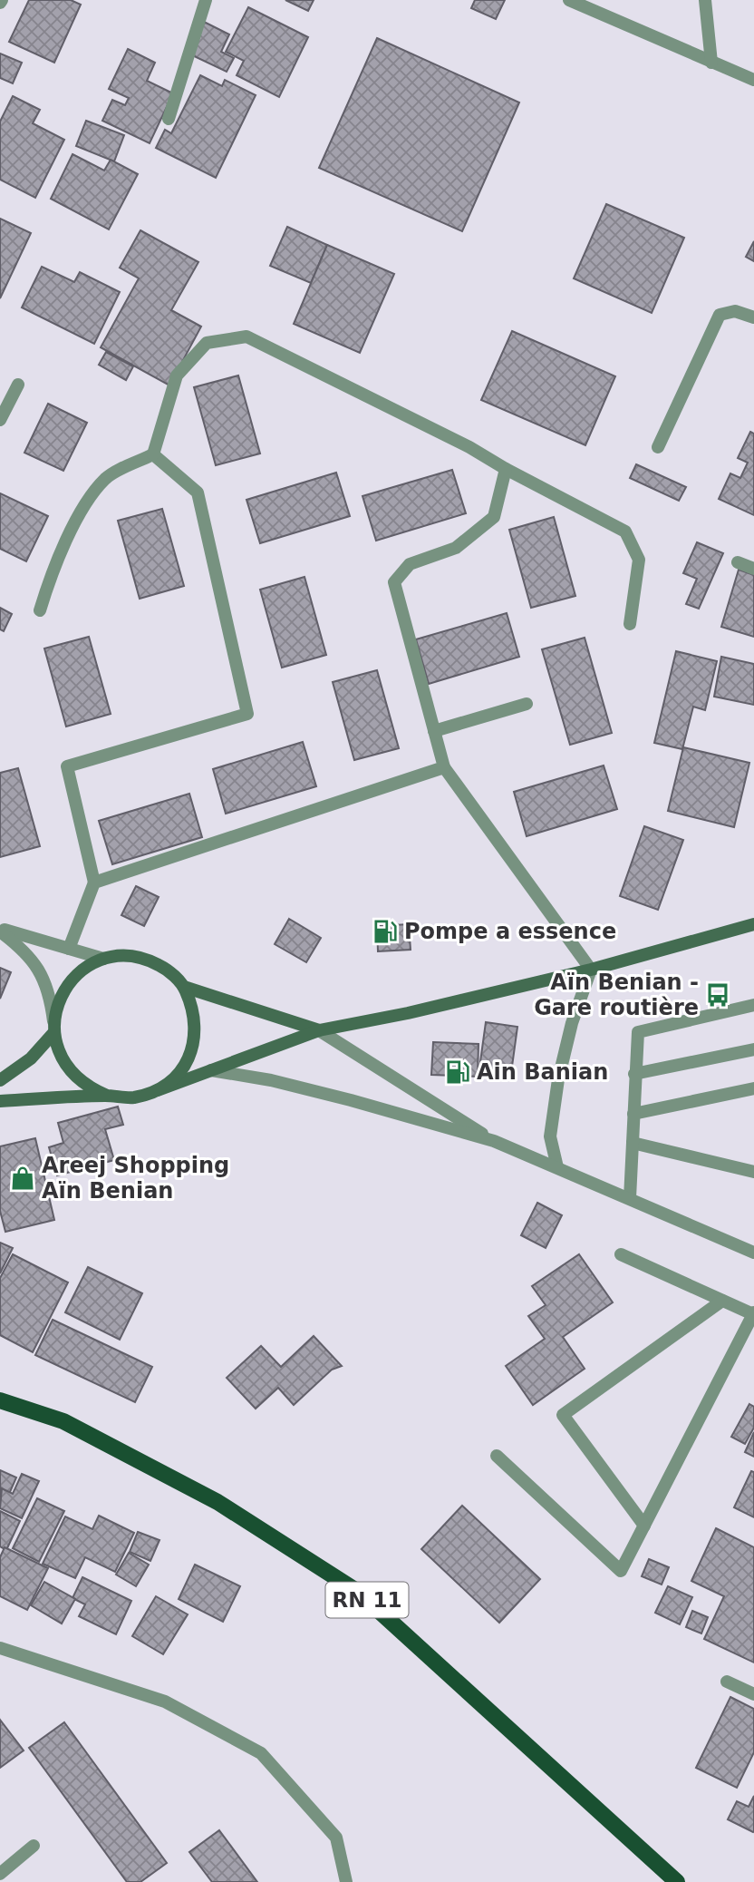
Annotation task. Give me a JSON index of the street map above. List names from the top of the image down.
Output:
{
  "streets": {
    "main road": ["RN 11"]
  },
  "places": {
    "fuel station": ["Pompe a essence", "Ain Banian"],
    "bus stop": ["Aïn Benian - Gare routière"],
    "shop": ["Areej Shopping Aïn Benian"]
  }
}
